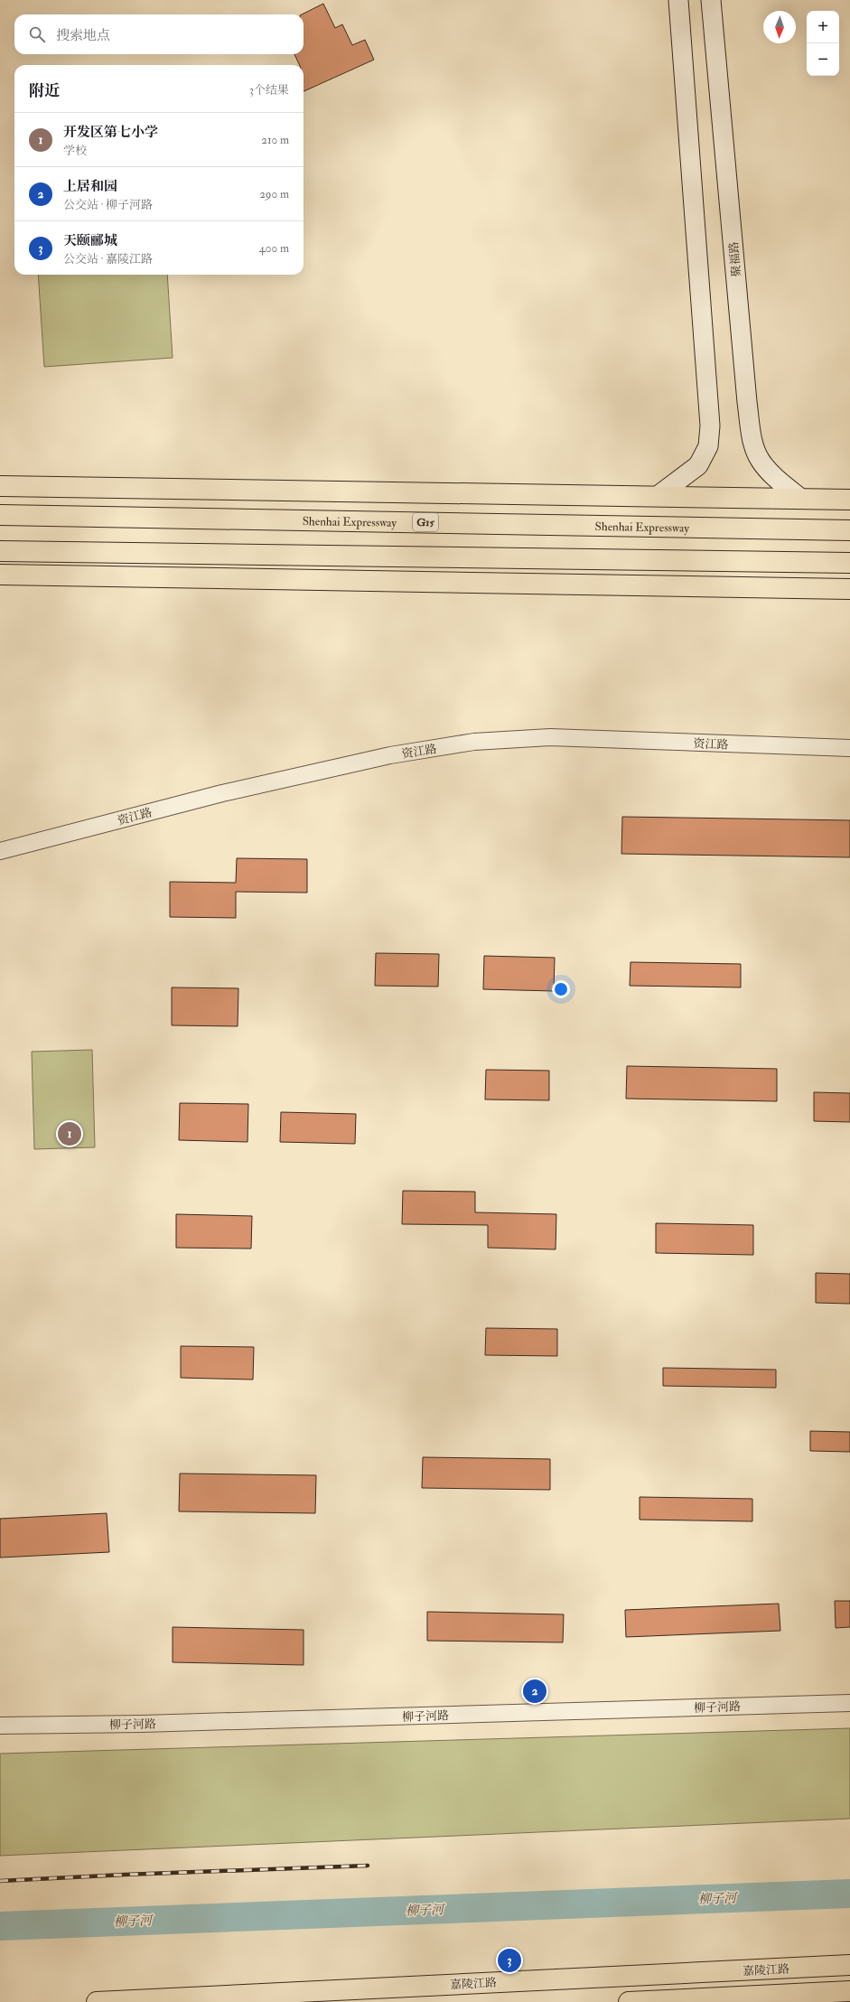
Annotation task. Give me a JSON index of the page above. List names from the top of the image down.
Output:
{
  "streets": {
    "main road": [
      "聚福路",
      "Shenhai Expressway",
      "G15",
      "嘉陵江路"
    ],
    "street": ["资江路", "柳子河路"]
  },
  "water": ["柳子河"],
  "north": "bottom",
  "page": {
    "map_buttons": ["+", "−"],
    "search": "搜索地点",
    "heading": ["附近", "3个结果"],
    "list": [
      {
        "mark": "1",
        "name": "开发区第七小学",
        "note": "学校",
        "value": "210 m"
      },
      {
        "mark": "2",
        "name": "上居和园",
        "note": "公交站 · 柳子河路",
        "value": "290 m"
      },
      {
        "mark": "3",
        "name": "天颐郦城",
        "note": "公交站 · 嘉陵江路",
        "value": "400 m"
      }
    ],
    "pins": ["1", "2", "3"]
  }
}
